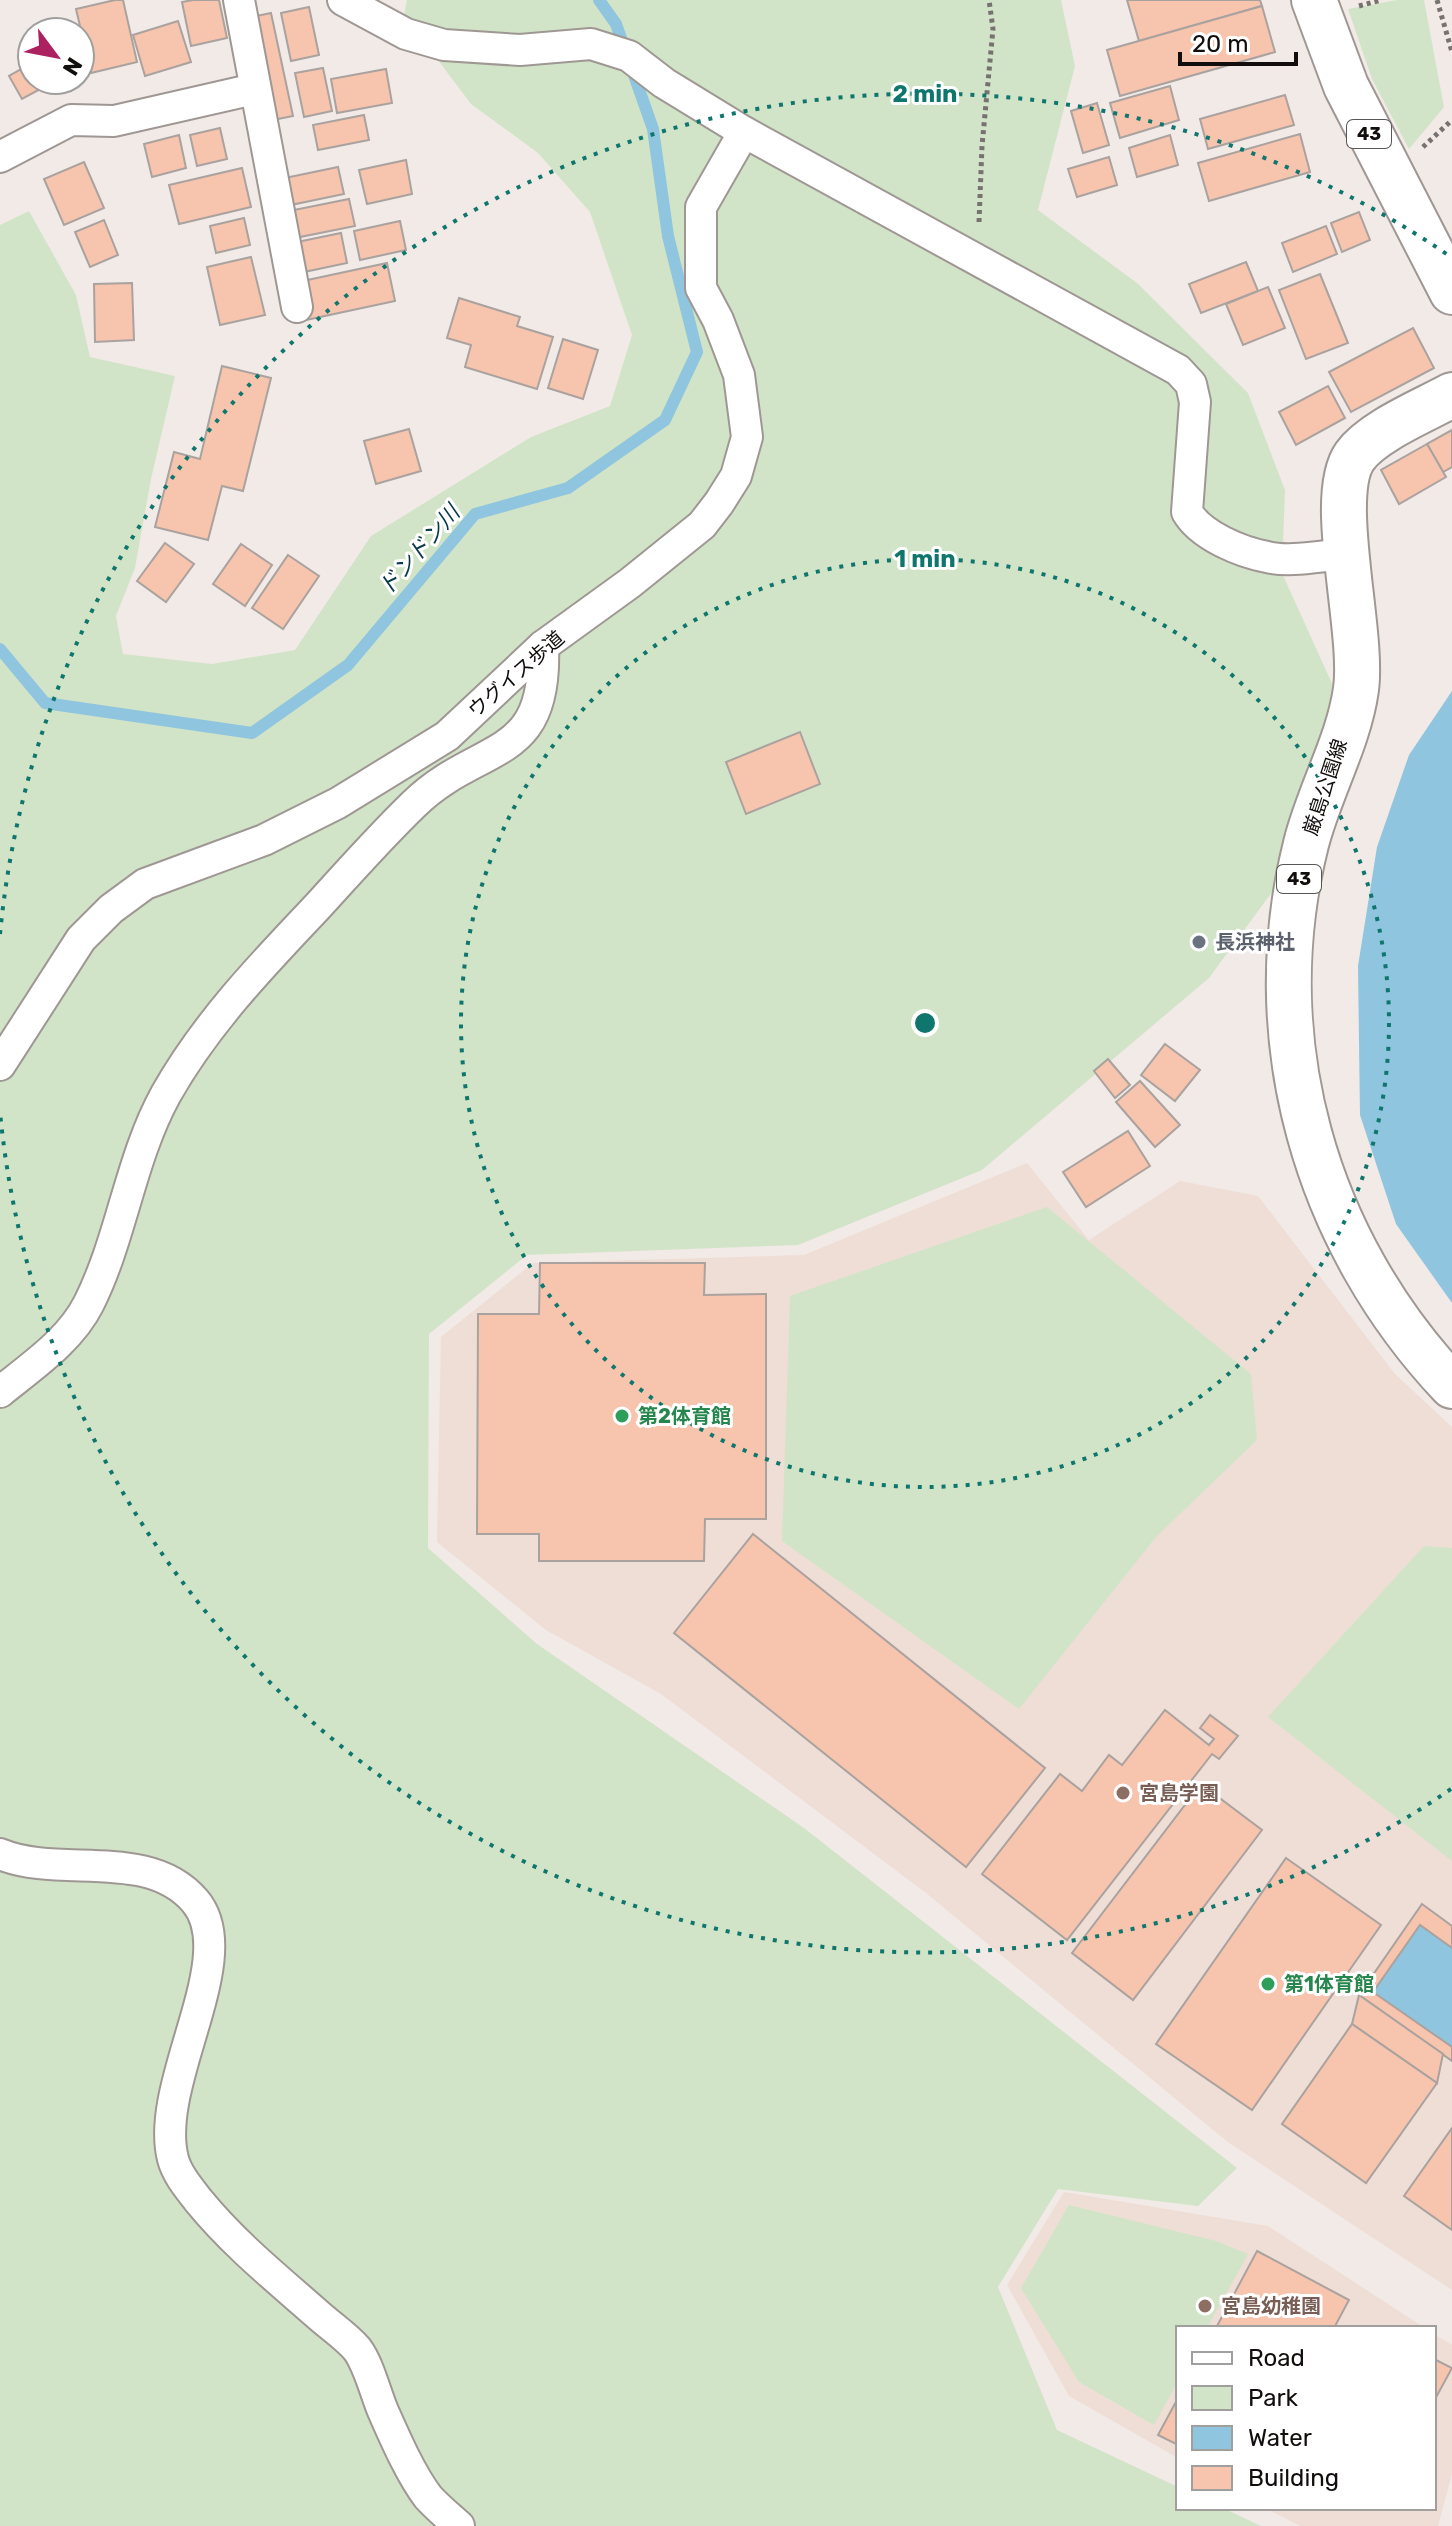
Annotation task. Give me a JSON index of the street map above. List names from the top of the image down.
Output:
{
  "streets": {
    "main road": ["43", "厳島公園線"],
    "street": ["ウグイス歩道"]
  },
  "water": ["ドンドン川"],
  "places": [
    "長浜神社",
    "第2体育館",
    "宮島学園",
    "第1体育館",
    "宮島幼稚園"
  ],
  "legend": [
    "Road",
    "Park",
    "Water",
    "Building"
  ],
  "scale_bar": "20 m",
  "north": "bottom right",
  "rings": ["2 min", "1 min"]
}
